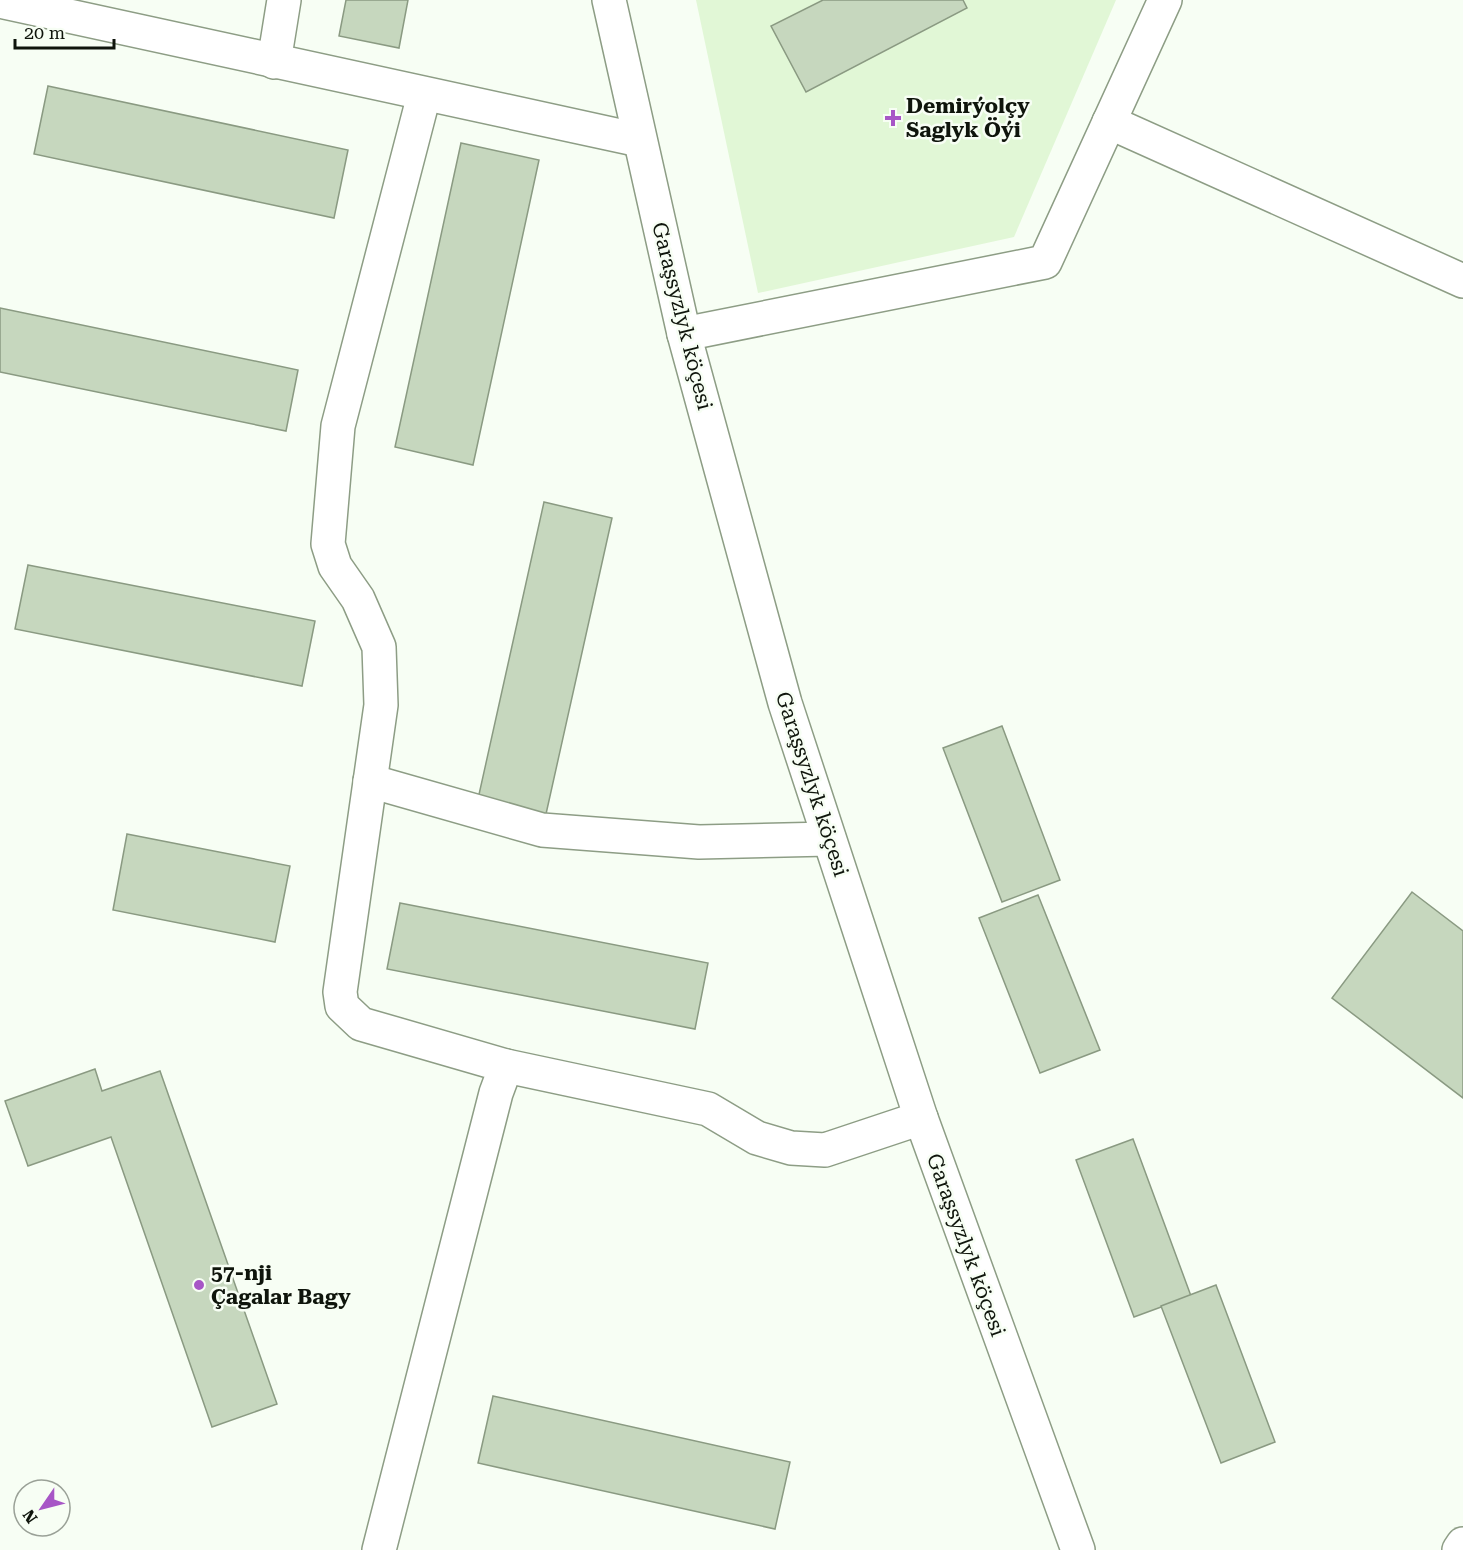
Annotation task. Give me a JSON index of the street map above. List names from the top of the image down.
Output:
{
  "streets": {
    "street": ["Garaşsyzlyk köçesi"]
  },
  "places": {
    "health": ["Demirýolçy Saglyk Öýi"],
    "other": ["57-nji Çagalar Bagy"]
  },
  "scale_bar": "20 m",
  "north": "bottom left"
}
